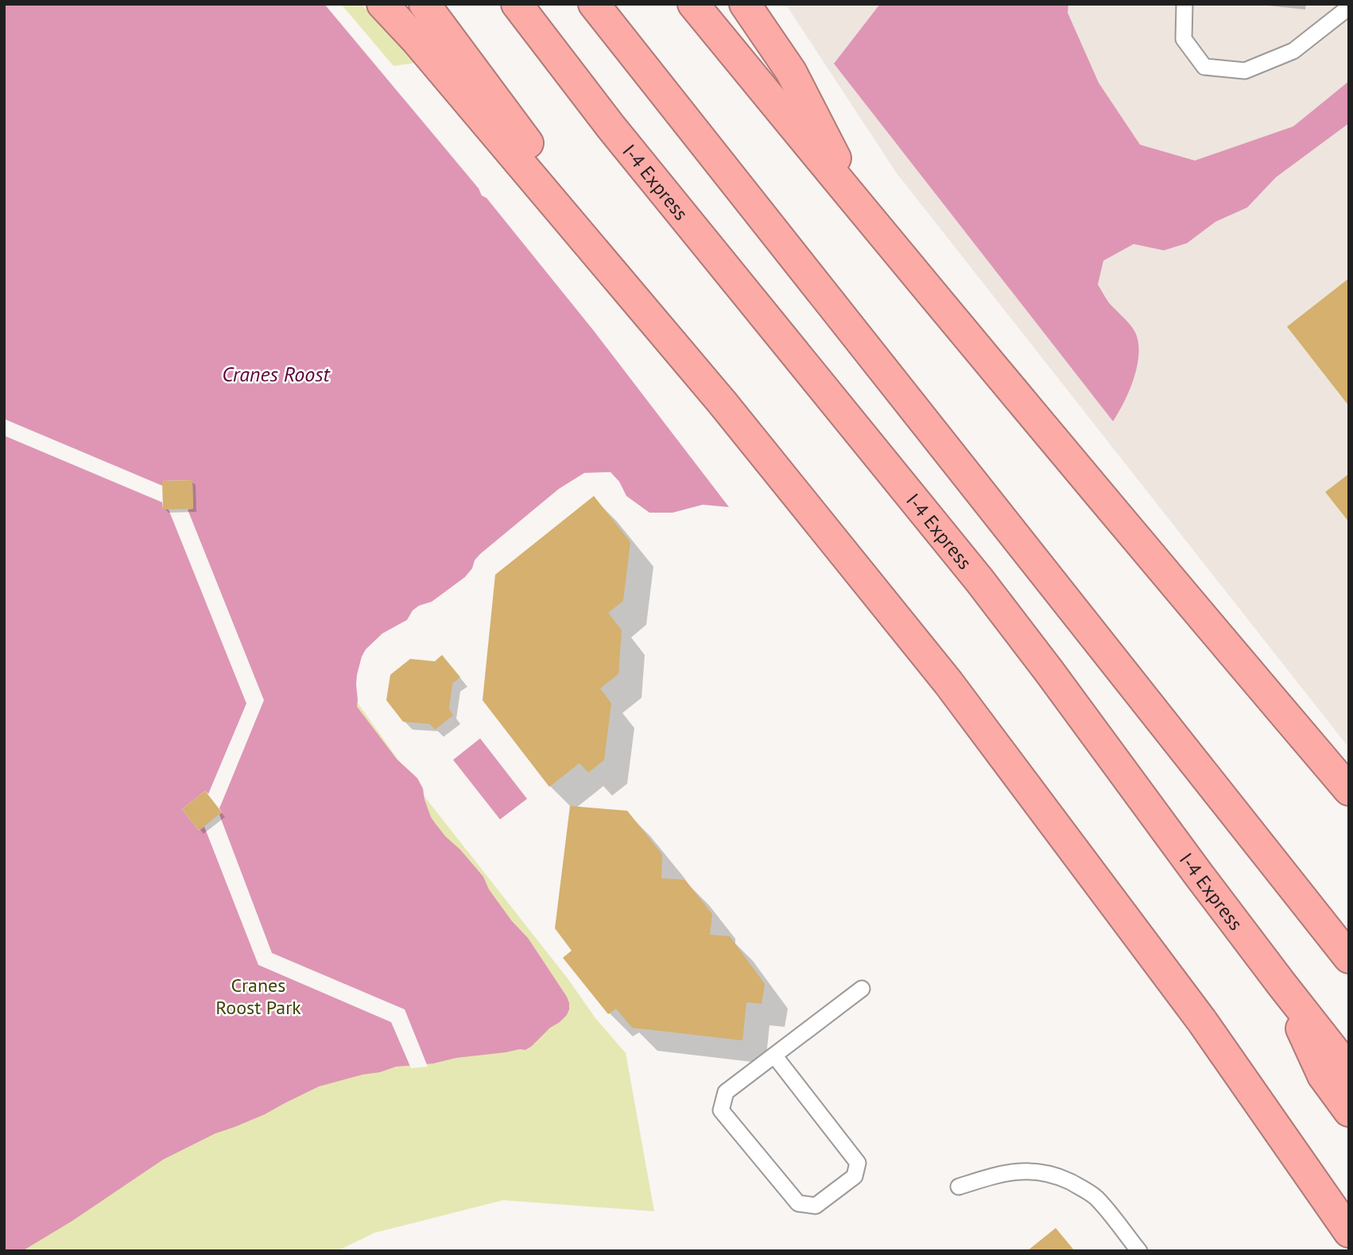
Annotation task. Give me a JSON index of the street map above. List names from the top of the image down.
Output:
{
  "streets": {
    "highway": ["I-4 Express"]
  },
  "water": ["Cranes Roost"],
  "parks": ["Cranes Roost Park"]
}
